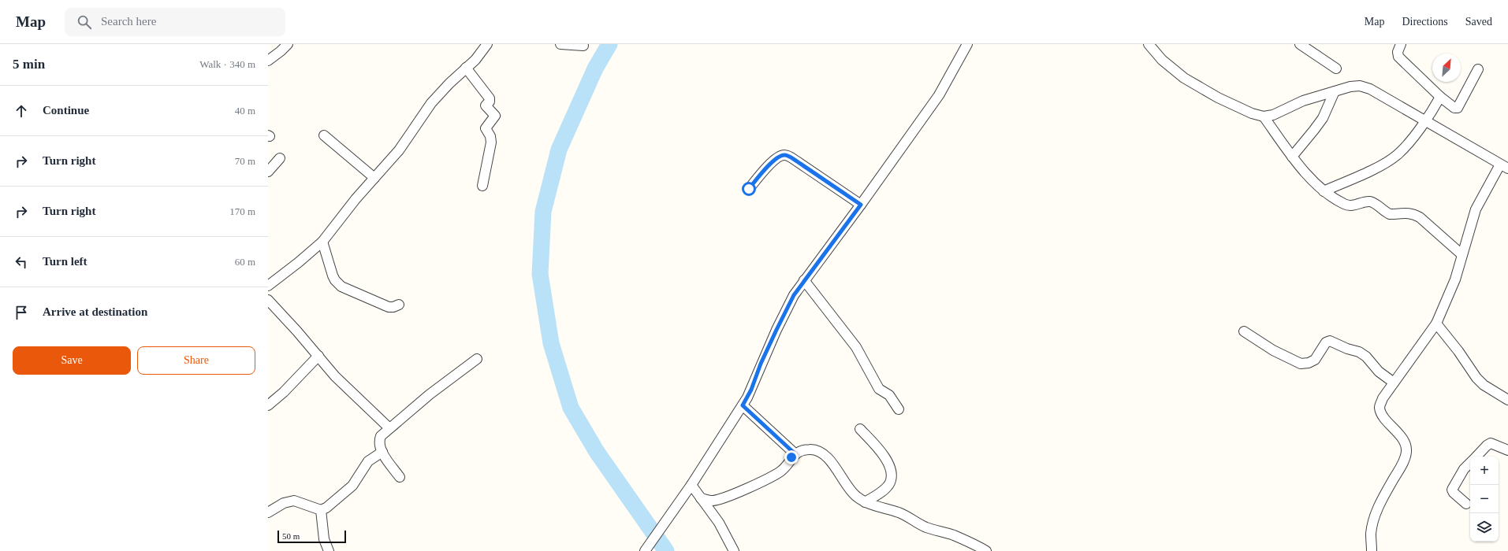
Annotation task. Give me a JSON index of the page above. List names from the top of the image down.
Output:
{
  "scale_bar": "50 m",
  "north": "top right",
  "page": {
    "header": "Map",
    "search": "Search here",
    "nav": ["Map", "Directions", "Saved"],
    "heading": ["5 min", "Walk · 340 m"],
    "list": [
      ["Continue", "40 m"],
      ["Turn right", "70 m"],
      ["Turn right", "170 m"],
      ["Turn left", "60 m"],
      "Arrive at destination"
    ],
    "buttons": ["Save", "Share"],
    "map_buttons": ["+", "−"],
    "scale": "50 m"
  }
}
